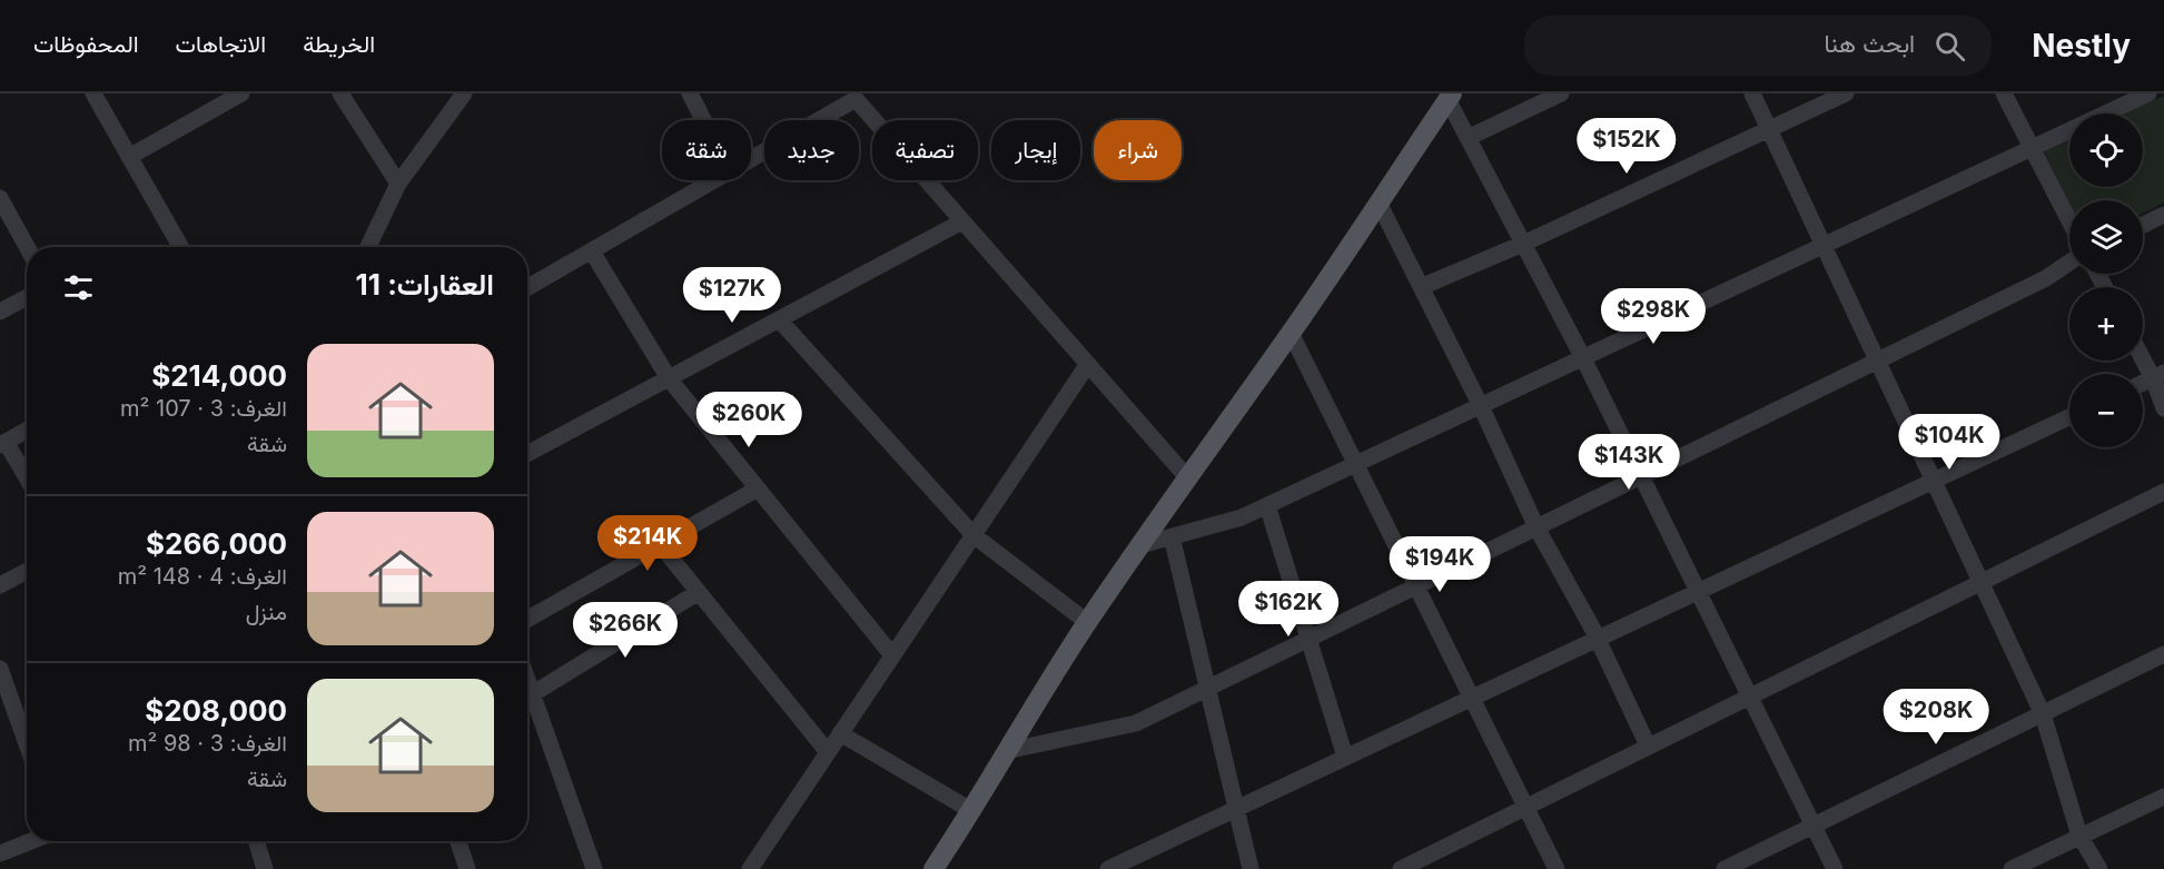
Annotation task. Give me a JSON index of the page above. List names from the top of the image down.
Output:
{
  "page": {
    "header": "Nestly",
    "search": "ابحث هنا",
    "nav": ["الخريطة", "الاتجاهات", "المحفوظات"],
    "map_buttons": ["+", "−"],
    "price": [
      "$152K",
      "$127K",
      "$298K",
      "$260K",
      "$104K",
      "$143K",
      "$214K",
      "$194K",
      "$162K",
      "$266K",
      "$208K"
    ],
    "chip": [
      "شراء",
      "إيجار",
      "تصفية",
      "جديد",
      "شقة"
    ],
    "heading": "العقارات: 11",
    "list": [
      {
        "name": "$214,000",
        "note": "الغرف: 3 · 107 m² · شقة"
      },
      {
        "name": "$266,000",
        "note": "الغرف: 4 · 148 m² · منزل"
      },
      {
        "name": "$208,000",
        "note": "الغرف: 3 · 98 m² · شقة"
      }
    ]
  }
}
